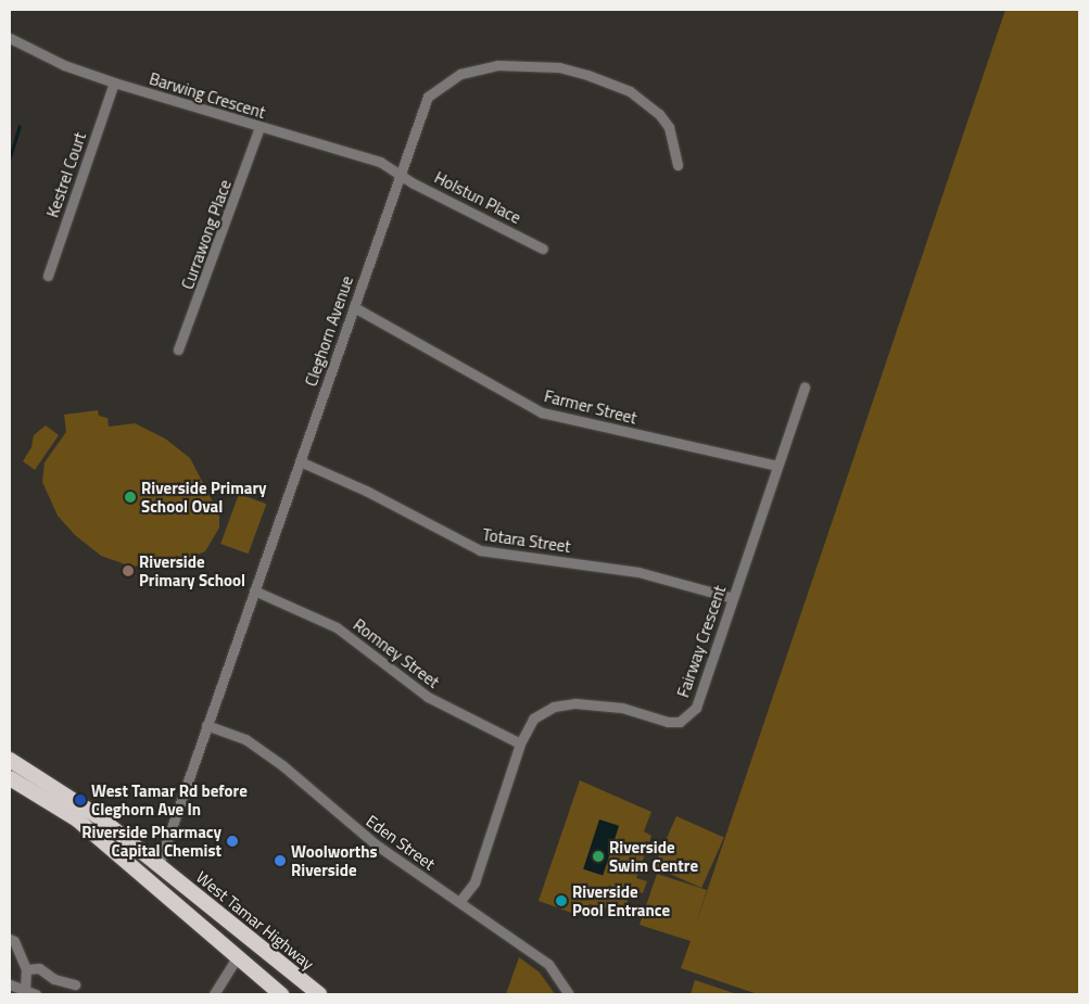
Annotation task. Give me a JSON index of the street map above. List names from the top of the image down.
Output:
{
  "streets": {
    "highway": ["West Tamar Highway"],
    "street": [
      "Barwing Crescent",
      "Kestrel Court",
      "Holstun Place",
      "Currawong Place",
      "Cleghorn Avenue",
      "Farmer Street",
      "Totara Street",
      "Fairway Crescent",
      "Romney Street",
      "Eden Street"
    ]
  },
  "crossings": [
    ["Barwing Crescent", "Kestrel Court"],
    ["Barwing Crescent", "Holstun Place"],
    ["Barwing Crescent", "Currawong Place"],
    ["Barwing Crescent", "Cleghorn Avenue"],
    ["Holstun Place", "Cleghorn Avenue"],
    ["Cleghorn Avenue", "Farmer Street"],
    ["Cleghorn Avenue", "Totara Street"],
    ["Cleghorn Avenue", "Romney Street"],
    ["Cleghorn Avenue", "Eden Street"],
    ["Cleghorn Avenue", "West Tamar Highway"],
    ["Farmer Street", "Fairway Crescent"],
    ["Totara Street", "Fairway Crescent"],
    ["Fairway Crescent", "Romney Street"],
    ["Fairway Crescent", "Eden Street"]
  ],
  "places": [
    "Riverside Primary School Oval",
    "Riverside Primary School",
    "West Tamar Rd before Cleghorn Ave In",
    "Riverside Pharmacy Capital Chemist",
    "Riverside Swim Centre",
    "Woolworths Riverside",
    "Riverside Pool Entrance"
  ]
}
